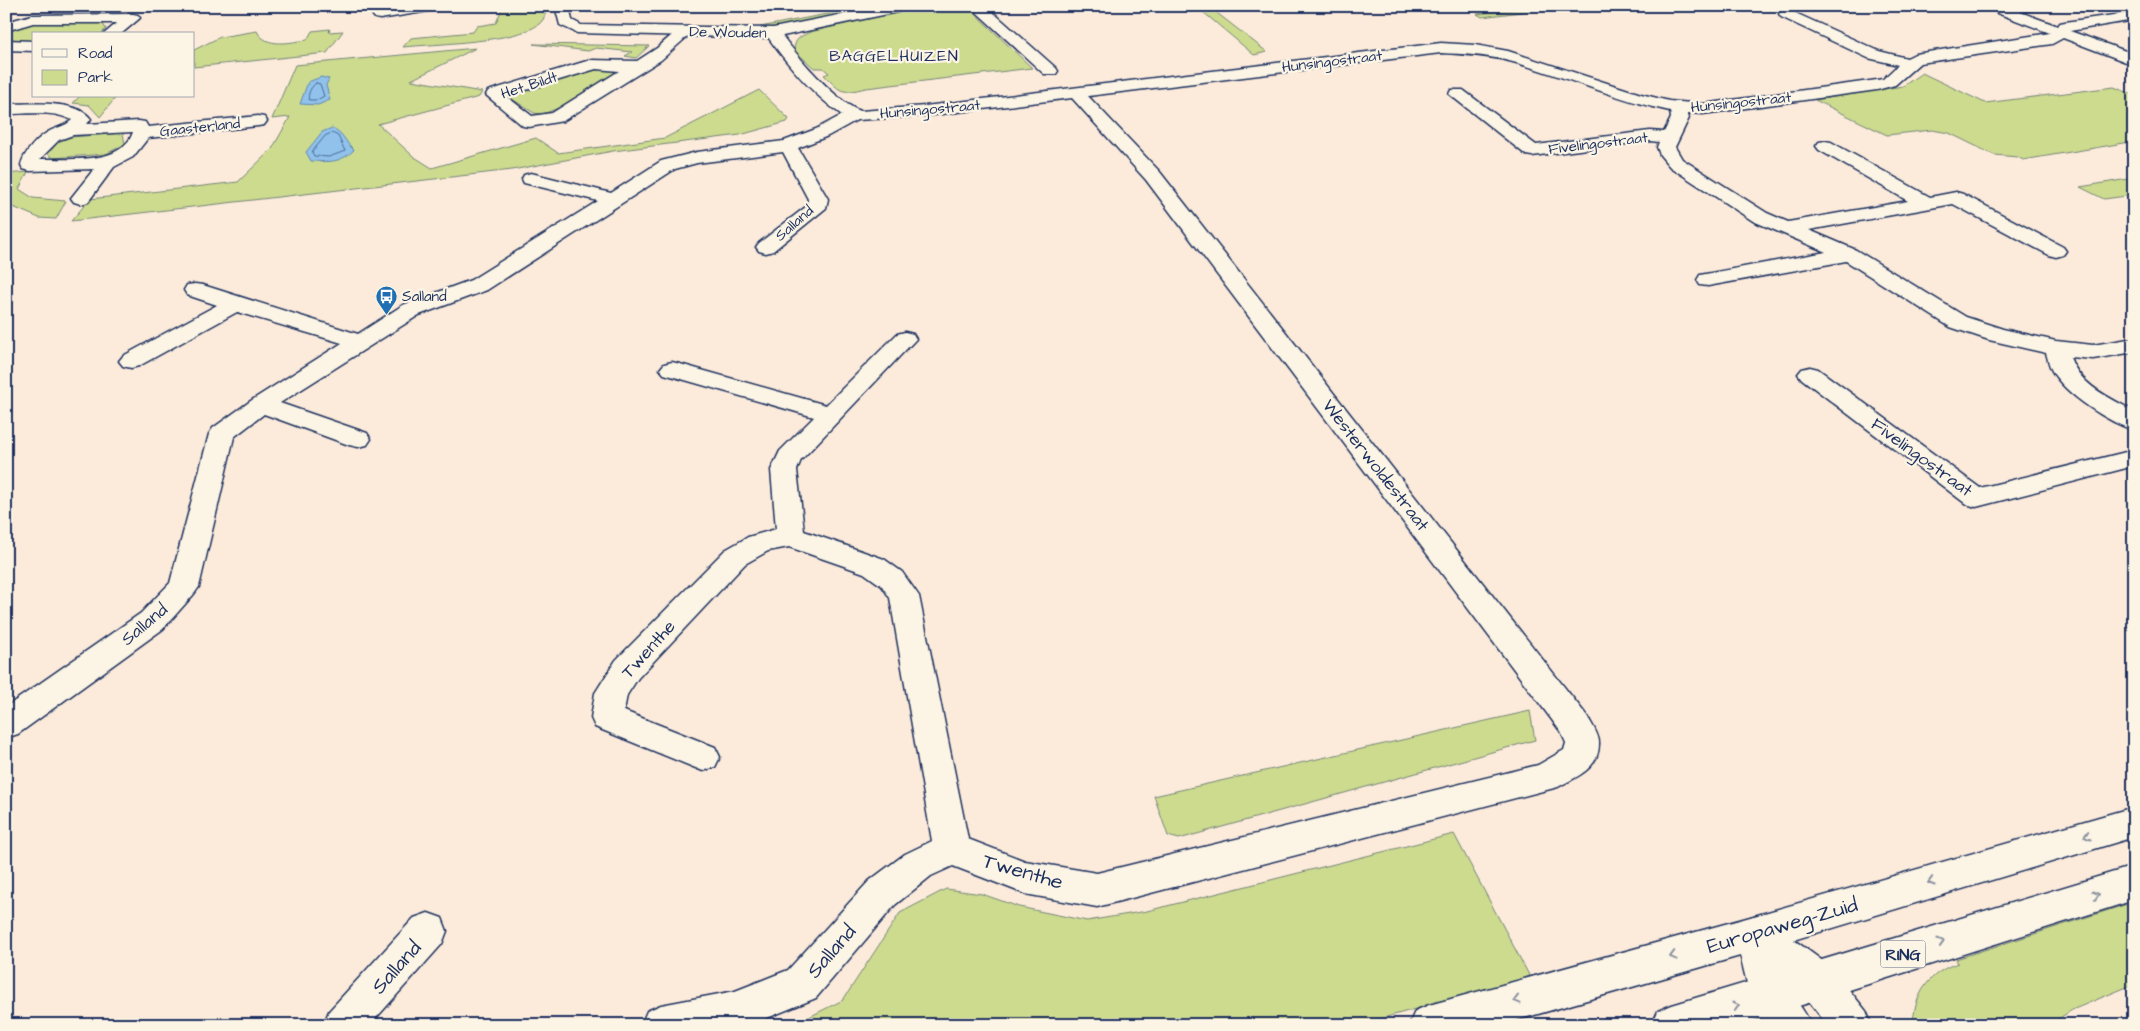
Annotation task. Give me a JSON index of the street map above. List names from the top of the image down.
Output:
{
  "streets": {
    "street": [
      "De Wouden",
      "Hunsingostraat",
      "Het Bildt",
      "Gaasterland",
      "Fivelingostraat",
      "Salland",
      "Westerwoldestraat",
      "Twenthe",
      "Europaweg-Zuid",
      "RING"
    ]
  },
  "crossings": [
    ["De Wouden", "Hunsingostraat"],
    ["De Wouden", "Het Bildt"],
    ["Hunsingostraat", "Fivelingostraat"],
    ["Hunsingostraat", "Salland"],
    ["Hunsingostraat", "Westerwoldestraat"],
    ["Salland", "Twenthe"],
    ["Westerwoldestraat", "Twenthe"]
  ],
  "districts": ["BAGGELHUIZEN"],
  "places": {
    "bus stop": ["Salland"]
  },
  "legend": ["Road", "Park"]
}
